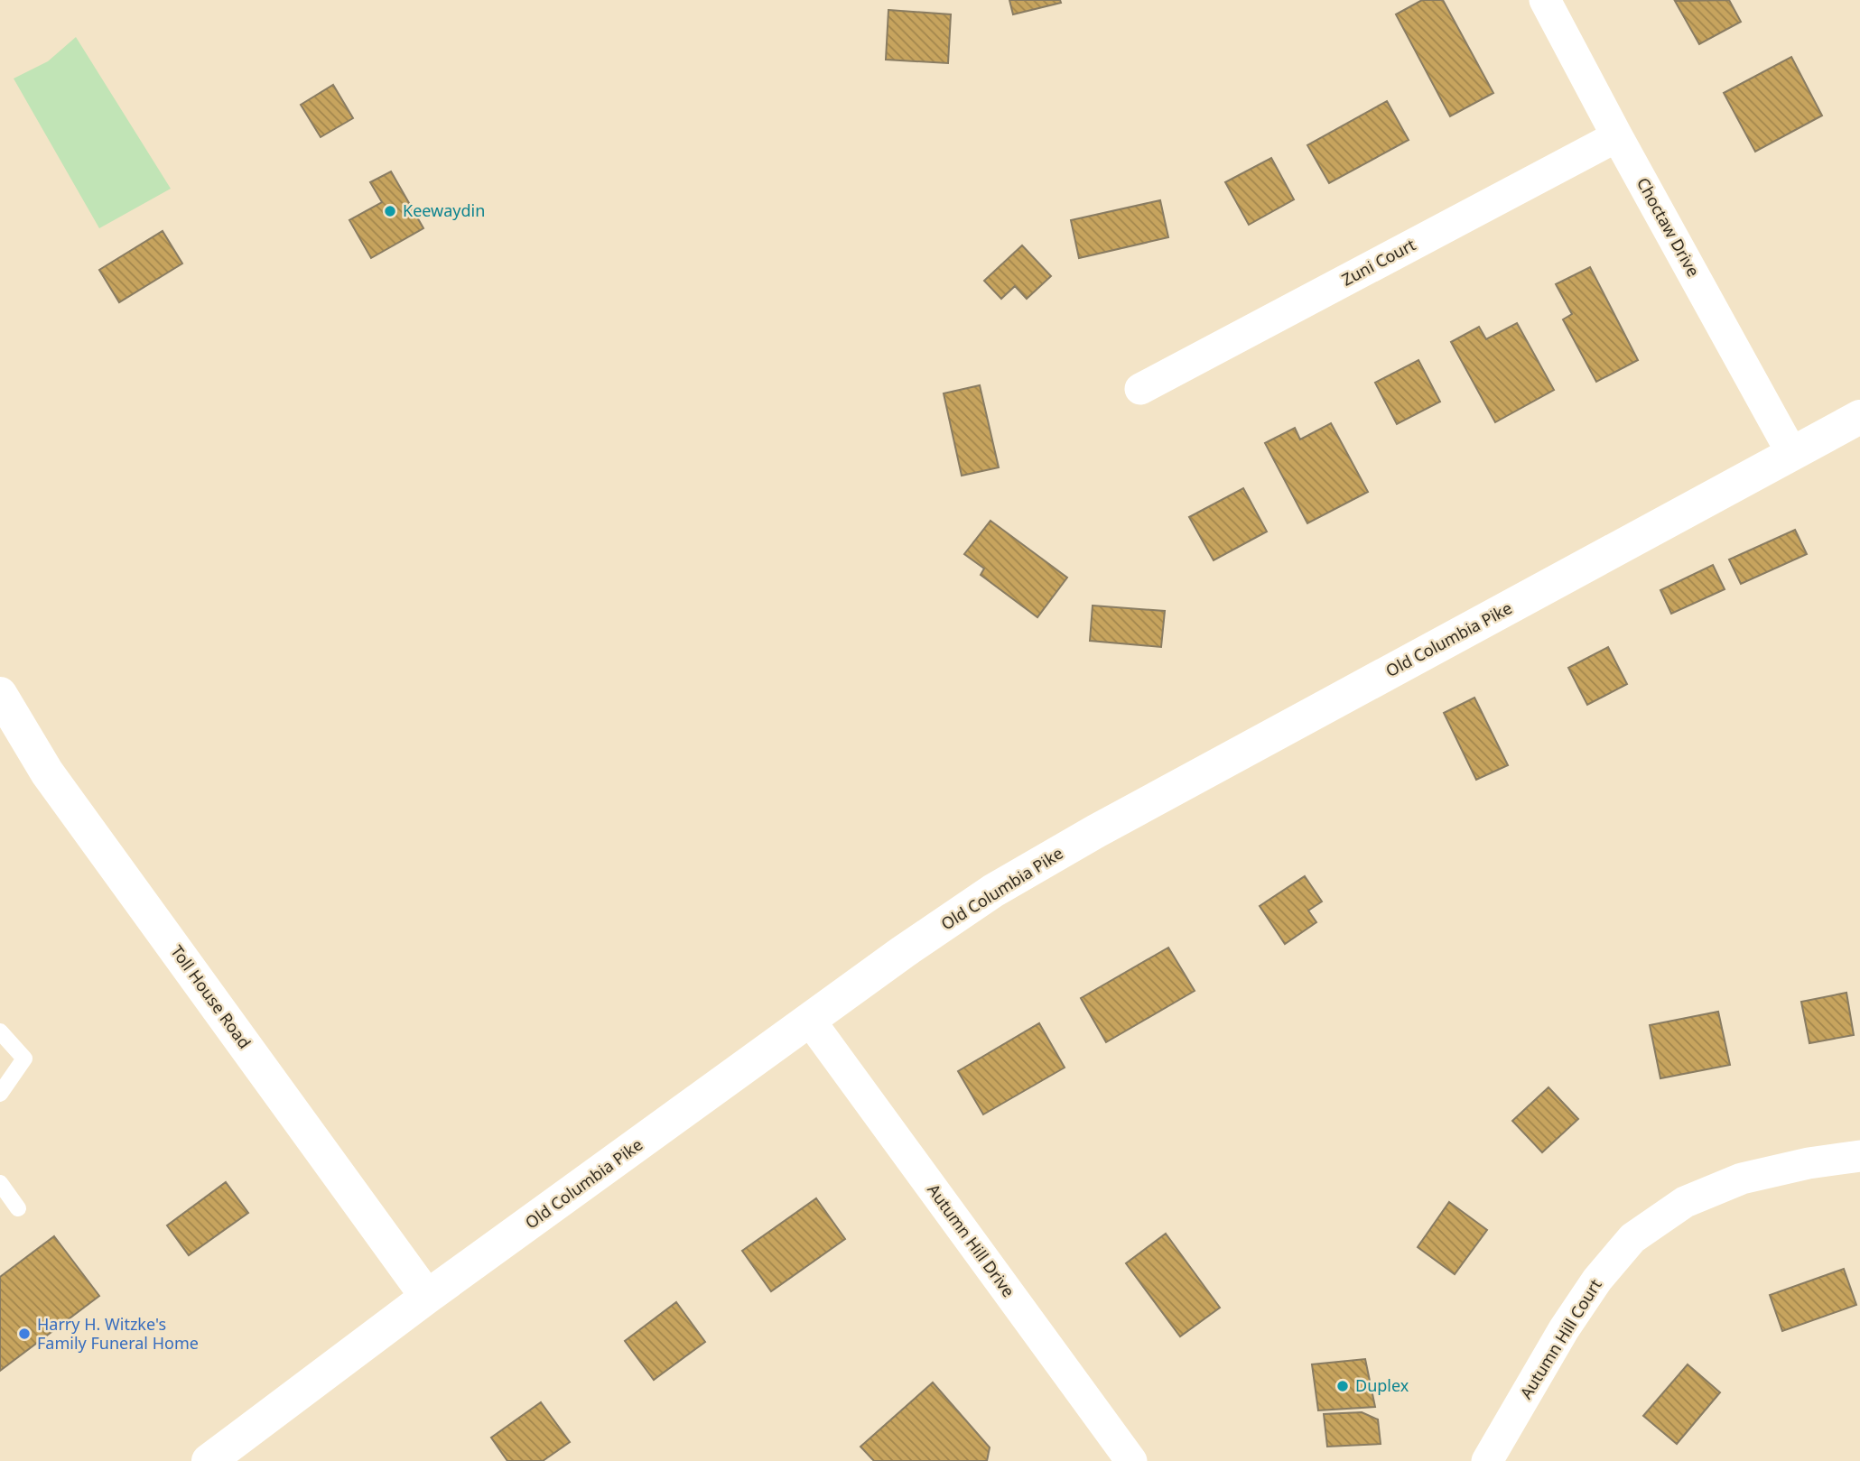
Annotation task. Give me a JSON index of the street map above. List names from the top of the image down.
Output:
{
  "streets": {
    "street": [
      "Choctaw Drive",
      "Zuni Court",
      "Old Columbia Pike",
      "Toll House Road",
      "Autumn Hill Drive",
      "Autumn Hill Court"
    ]
  },
  "crossings": [
    ["Choctaw Drive", "Zuni Court"],
    ["Choctaw Drive", "Old Columbia Pike"],
    ["Old Columbia Pike", "Toll House Road"],
    ["Old Columbia Pike", "Autumn Hill Drive"]
  ],
  "places": ["Keewaydin", "Harry H. Witzke's Family Funeral Home", "Duplex"]
}
